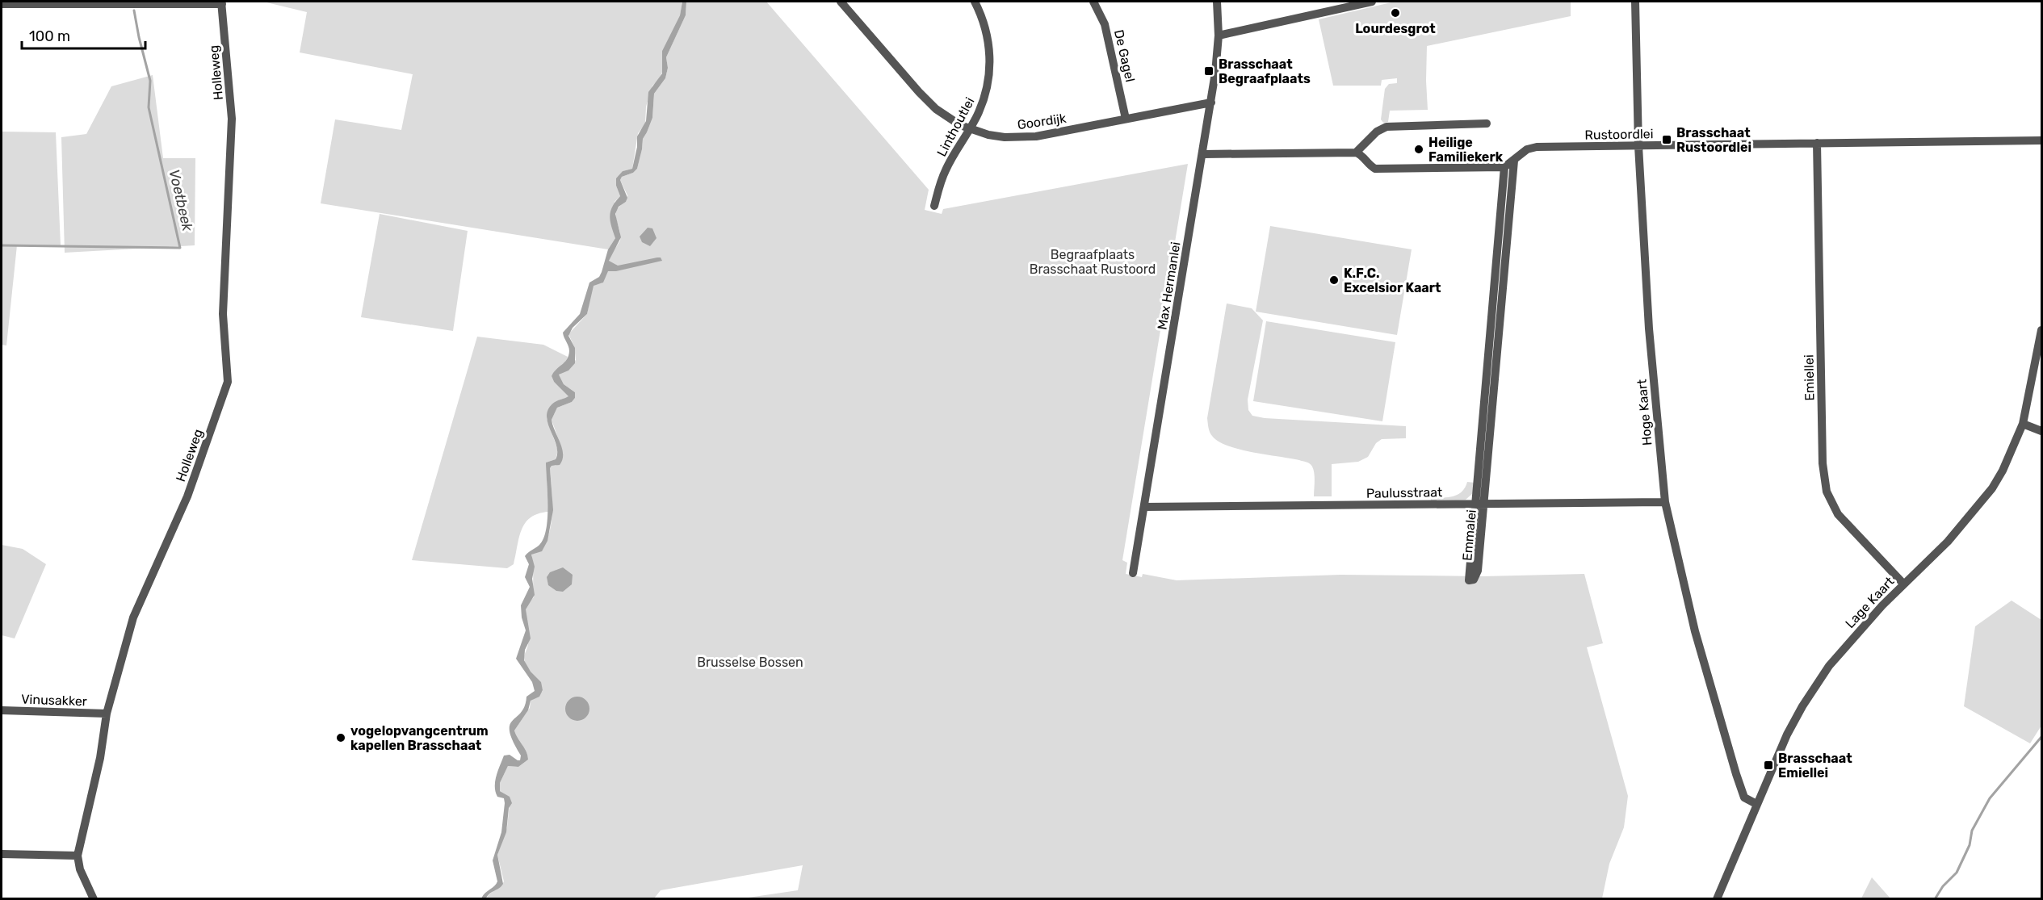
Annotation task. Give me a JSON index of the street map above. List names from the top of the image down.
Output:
{
  "streets": {
    "street": [
      "De Gagel",
      "Holleweg",
      "Goordijk",
      "Linthoutlei",
      "Rustoordlei",
      "Max Hermanlei",
      "Emiellei",
      "Hoge Kaart",
      "Paulusstraat",
      "Emmalei",
      "Lage Kaart",
      "Vinusakker"
    ]
  },
  "crossings": [
    ["De Gagel", "Goordijk"],
    ["Holleweg", "Vinusakker"],
    ["Goordijk", "Linthoutlei"],
    ["Goordijk", "Max Hermanlei"],
    ["Rustoordlei", "Emiellei"],
    ["Rustoordlei", "Hoge Kaart"],
    ["Rustoordlei", "Emmalei"],
    ["Max Hermanlei", "Paulusstraat"],
    ["Emiellei", "Lage Kaart"],
    ["Hoge Kaart", "Paulusstraat"],
    ["Hoge Kaart", "Lage Kaart"],
    ["Paulusstraat", "Emmalei"]
  ],
  "water": ["Voetbeek"],
  "parks": ["Begraafplaats Brasschaat Rustoord", "Brusselse Bossen"],
  "places": {
    "other": [
      "Lourdesgrot",
      "Heilige Familiekerk",
      "K.F.C. Excelsior Kaart",
      "vogelopvangcentrum kapellen Brasschaat"
    ],
    "transit": ["Brasschaat Begraafplaats", "Brasschaat Rustoordlei", "Brasschaat Emiellei"]
  },
  "scale_bar": "100 m"
}
